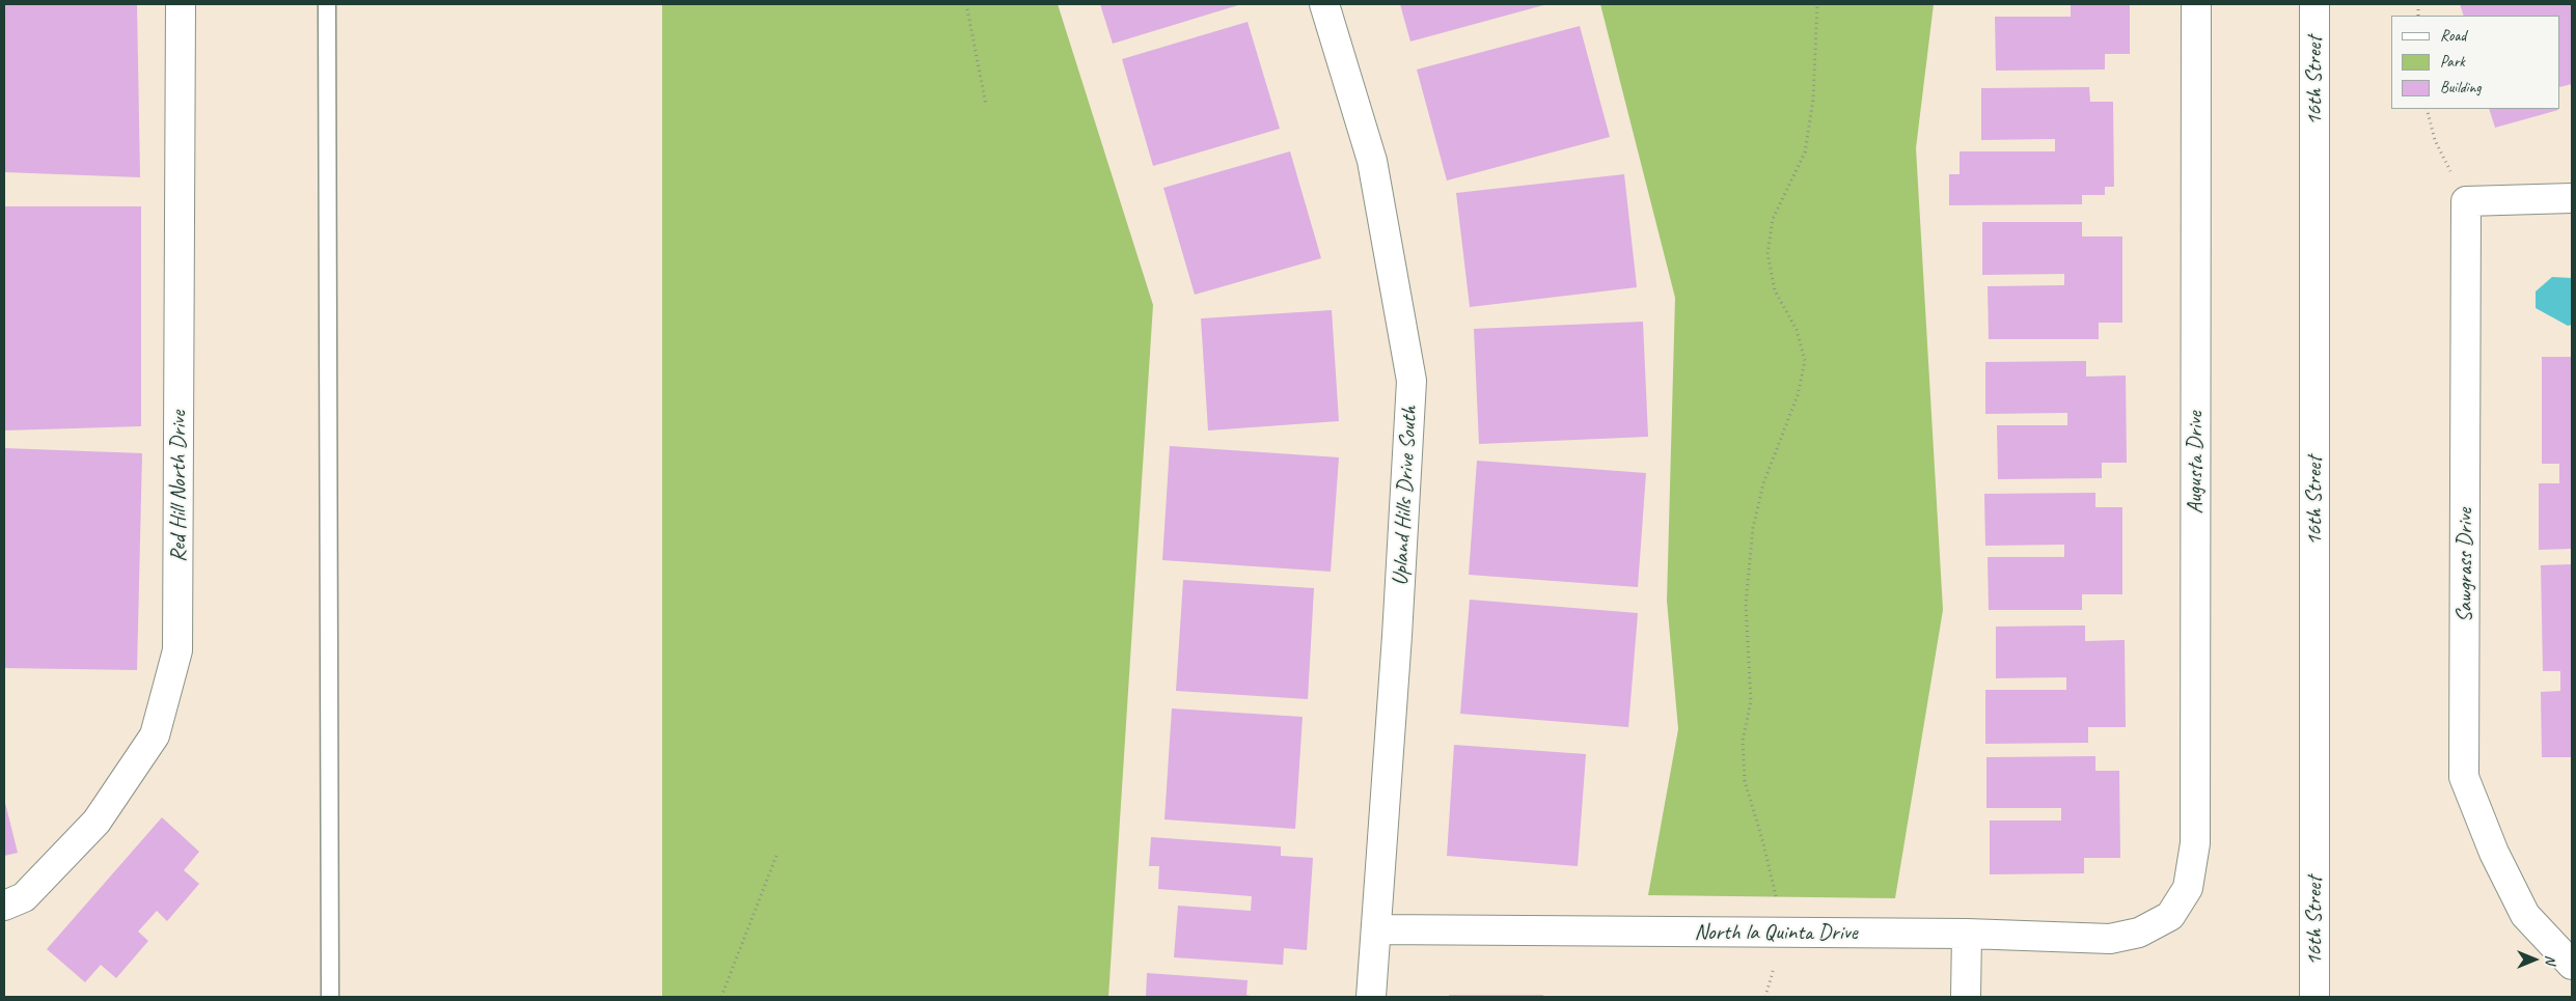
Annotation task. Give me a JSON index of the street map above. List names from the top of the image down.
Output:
{
  "streets": {
    "street": [
      "16th Street",
      "Augusta Drive",
      "Red Hill North Drive",
      "Upland Hills Drive South",
      "Sawgrass Drive",
      "North la Quinta Drive"
    ]
  },
  "crossings": [
    ["Augusta Drive", "North la Quinta Drive"],
    ["Upland Hills Drive South", "North la Quinta Drive"]
  ],
  "legend": ["Road", "Park", "Building"],
  "north": "right"
}
